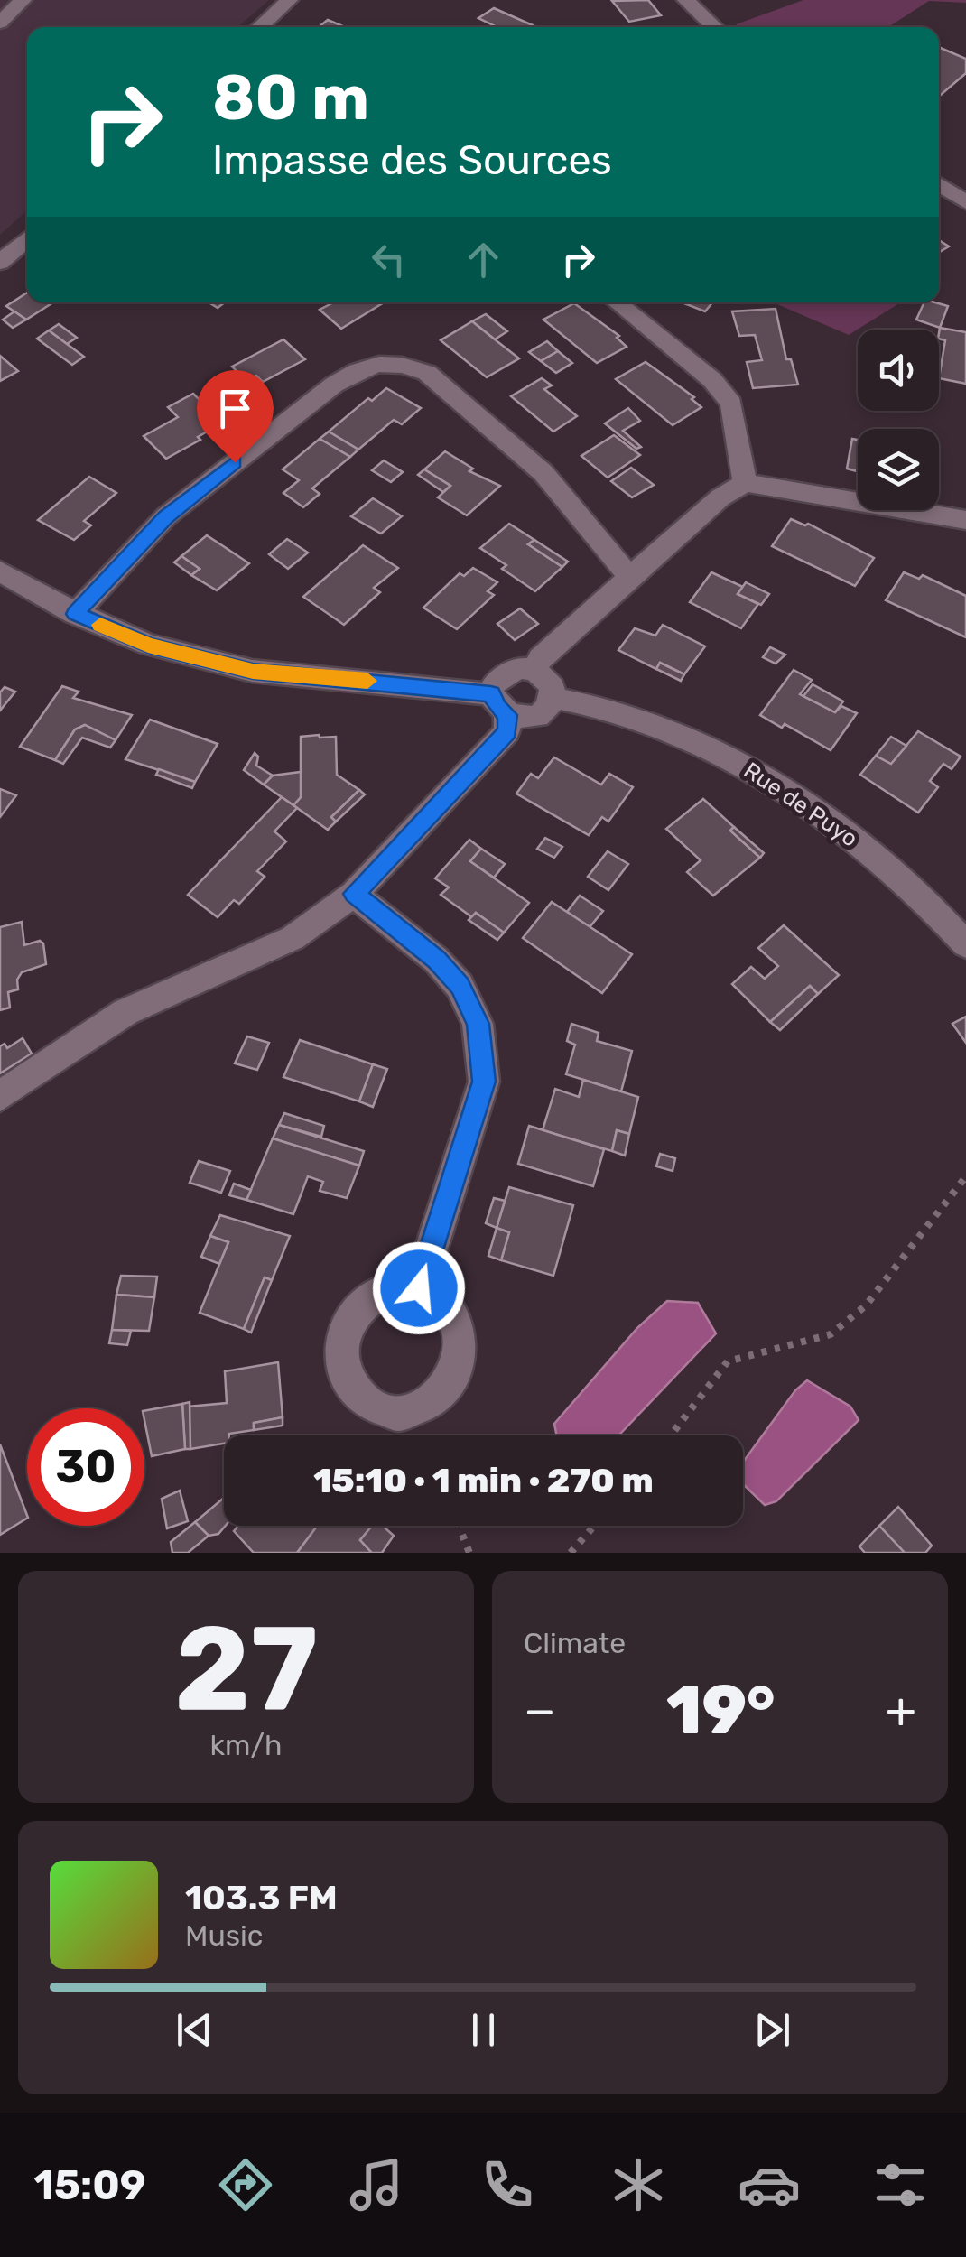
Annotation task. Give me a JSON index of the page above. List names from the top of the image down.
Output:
{
  "streets": {
    "street": ["Rue de Puyo"]
  },
  "page": {
    "turn": ["80 m", "Impasse des Sources"],
    "limit": "30",
    "trip": "15:10 · 1 min · 270 m",
    "tile": [
      ["27", "km/h"],
      "Climate"
    ],
    "heat": ["−", "19°", "+"],
    "song": ["103.3 FM", "Music"],
    "tabs": "15:09"
  }
}
